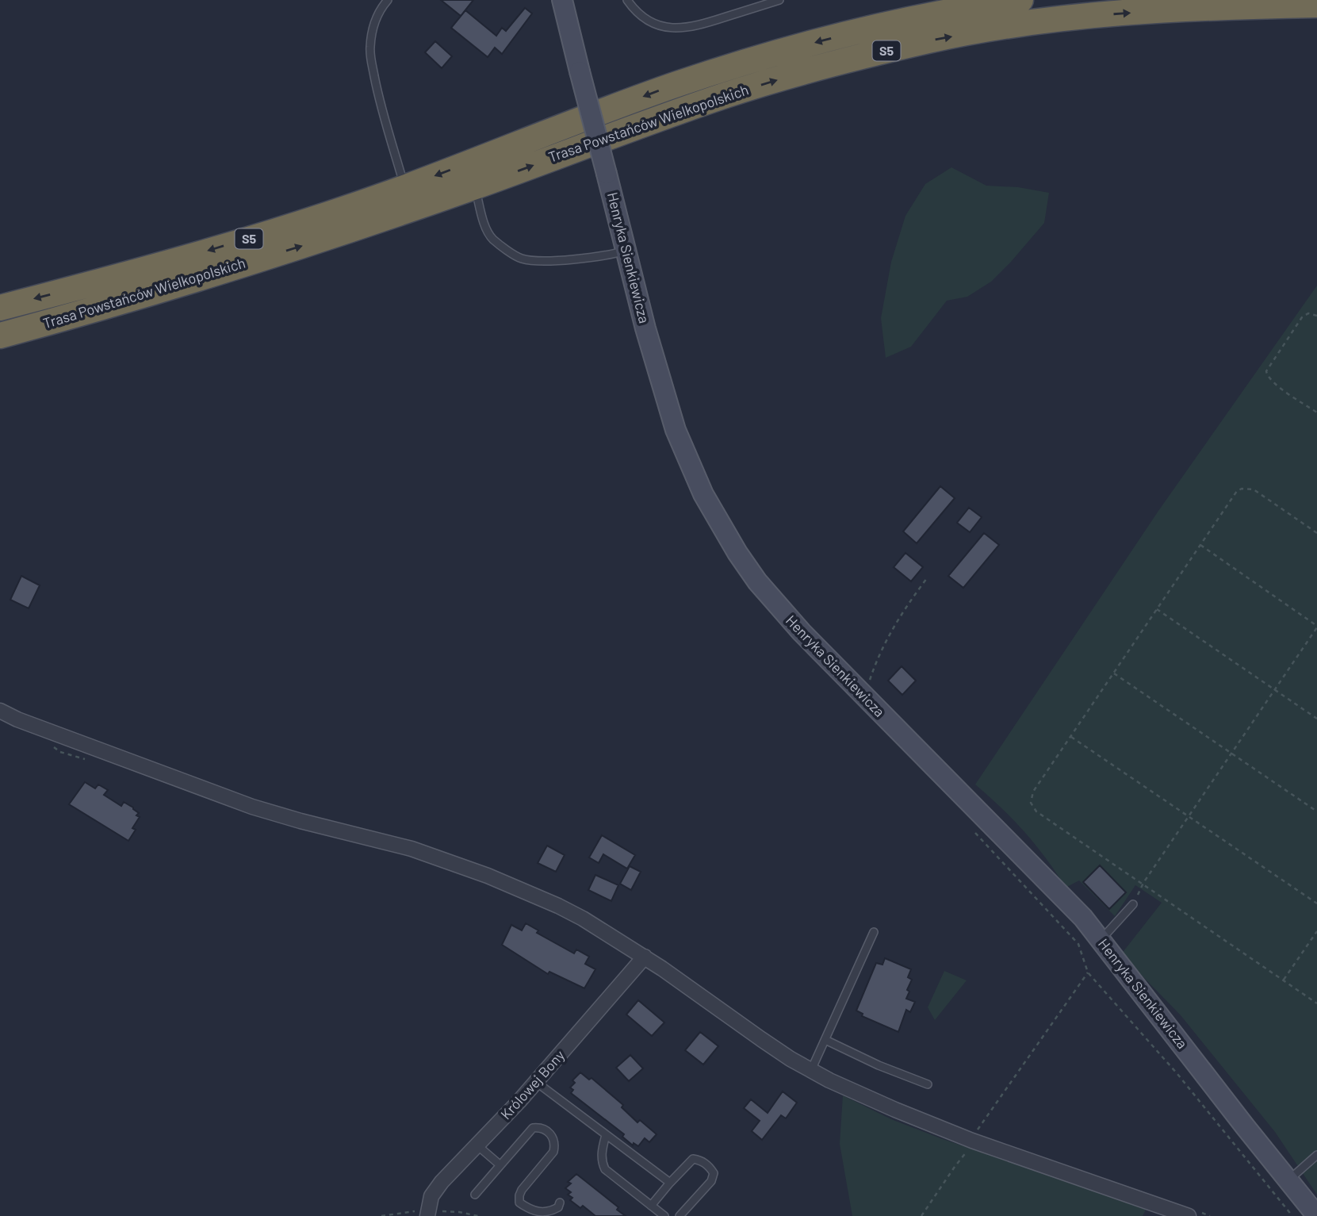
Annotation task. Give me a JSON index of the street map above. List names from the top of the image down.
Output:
{
  "streets": {
    "highway": ["S5", "Trasa Powstańców Wielkopolskich"],
    "street": ["Henryka Sienkiewicza", "Królowej Bony"]
  }
}
